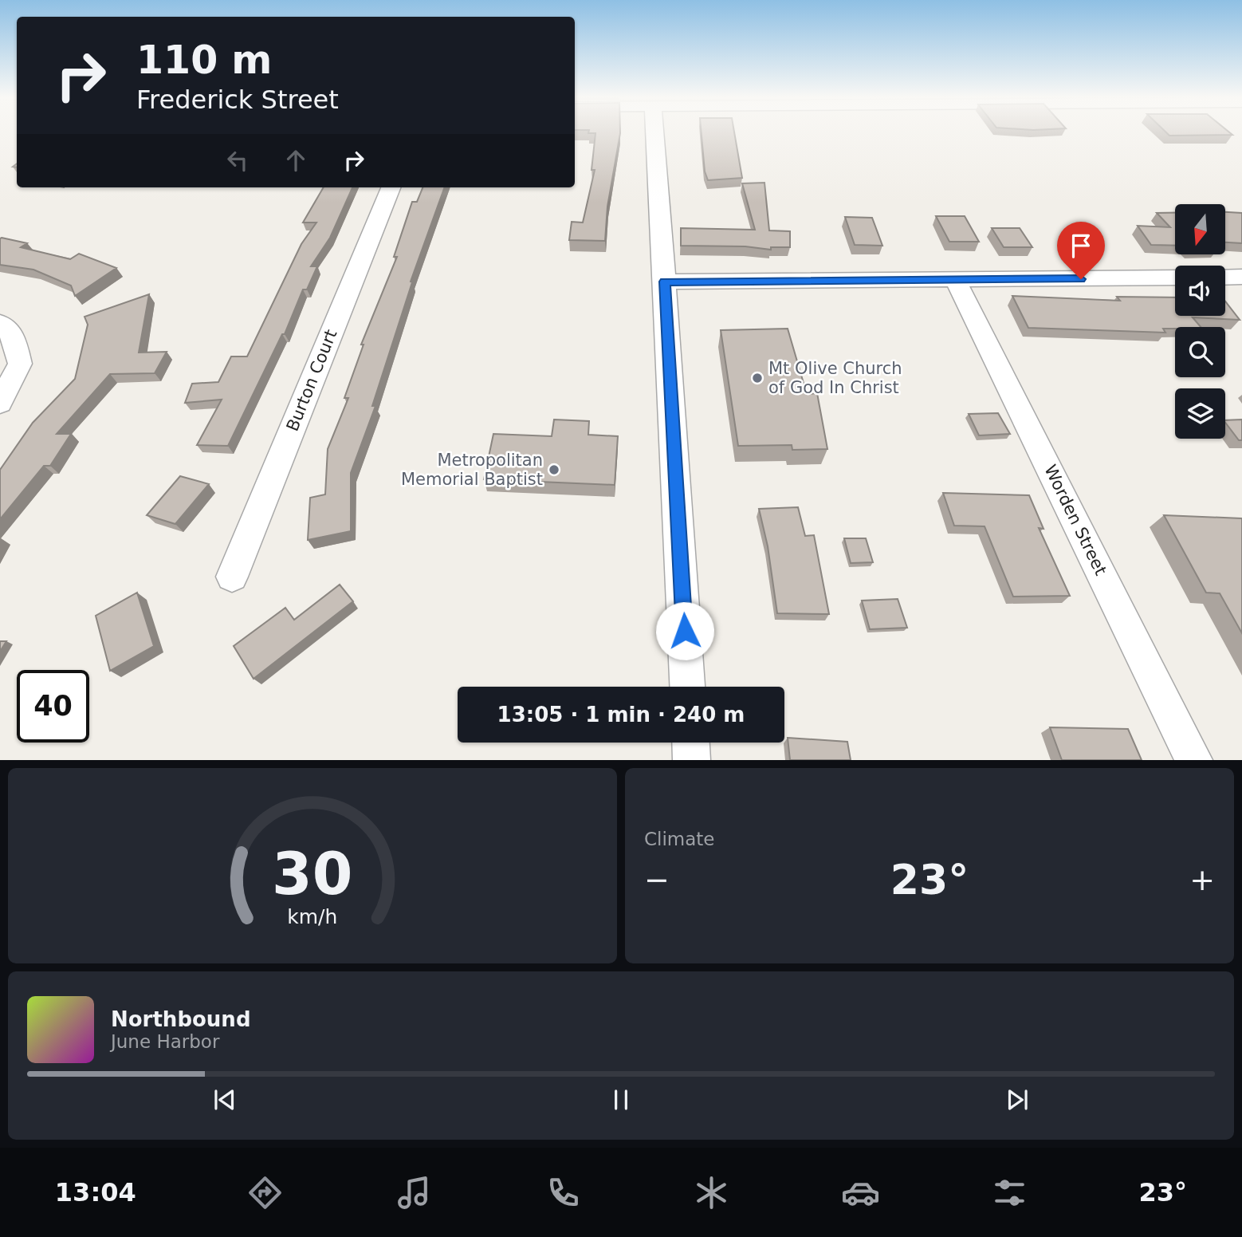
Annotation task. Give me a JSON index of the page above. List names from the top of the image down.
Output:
{
  "streets": {
    "street": ["Burton Court", "Worden Street"]
  },
  "places": ["Mt Olive Church of God In Christ", "Metropolitan Memorial Baptist"],
  "north": "bottom",
  "page": {
    "turn": ["110 m", "Frederick Street"],
    "limit": "40",
    "trip": "13:05 · 1 min · 240 m",
    "tile": "Climate",
    "heat": ["−", "23°", "+"],
    "song": ["Northbound", "June Harbor"],
    "tabs": ["13:04", "23°"],
    "gauge": ["30", "km/h"]
  }
}
